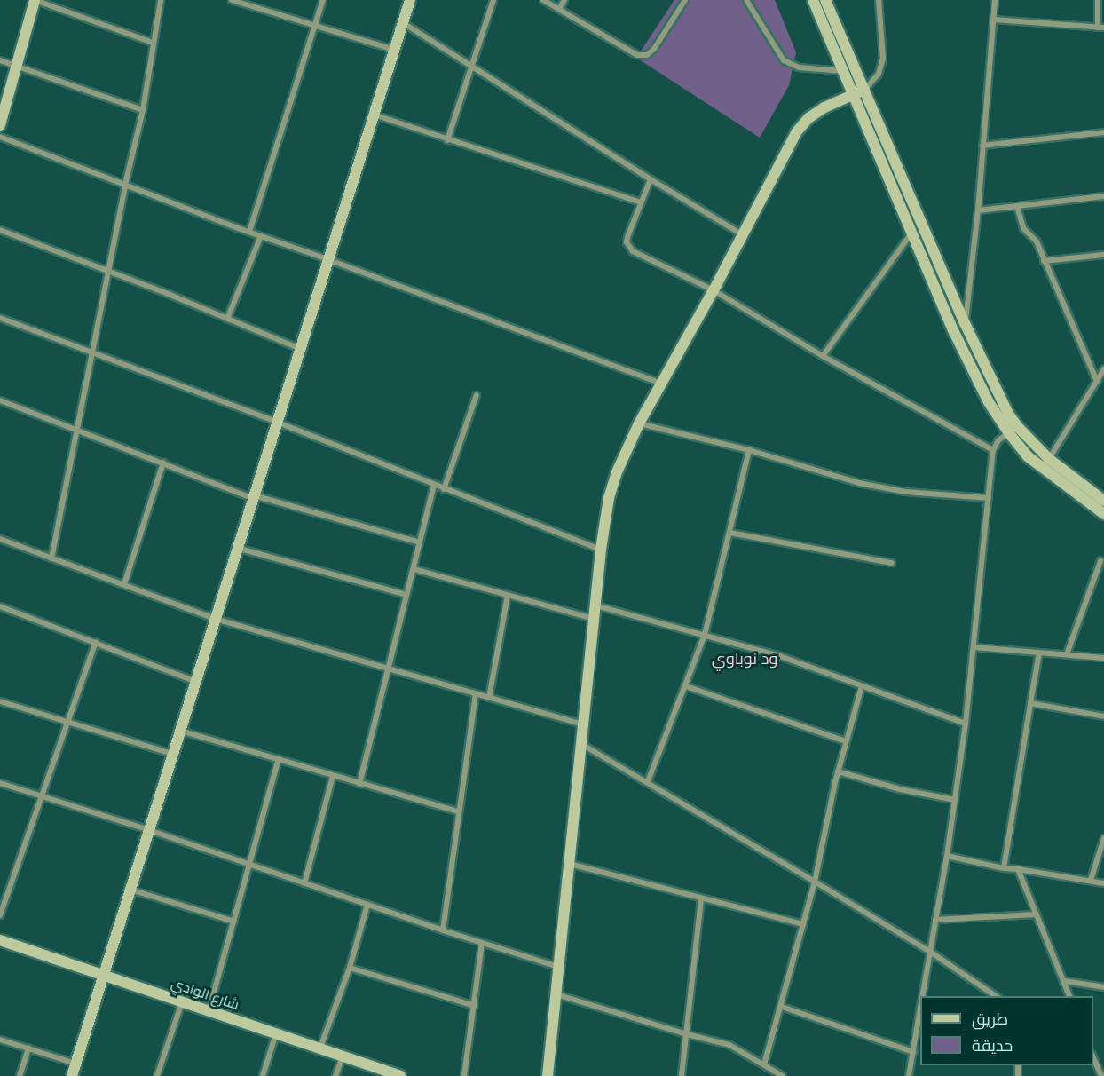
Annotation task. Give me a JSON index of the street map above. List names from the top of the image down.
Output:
{
  "streets": {
    "street": ["شارع الوادي"]
  },
  "districts": ["ود نوباوي"],
  "legend": ["طريق", "حديقة"]
}
